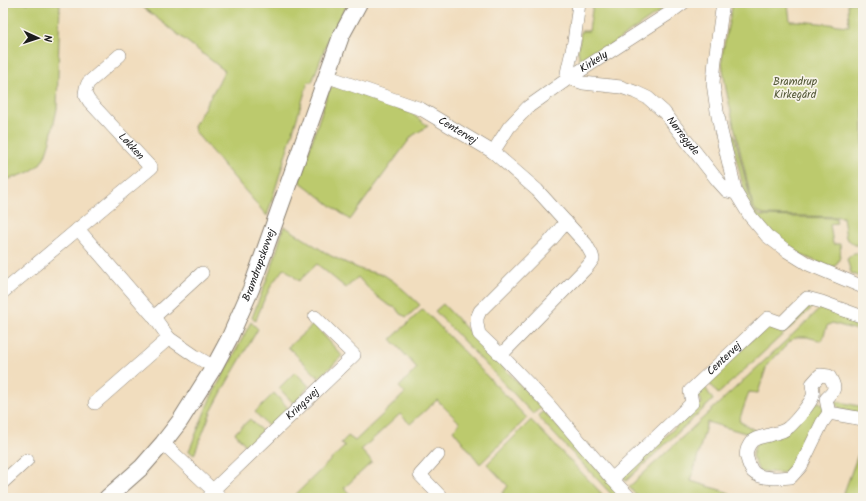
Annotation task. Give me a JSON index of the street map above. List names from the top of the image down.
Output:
{
  "streets": {
    "street": [
      "Kirkely",
      "Centervej",
      "Nørregyde",
      "Løkken",
      "Bramdrupskovvej",
      "Kringsvej"
    ]
  },
  "crossings": [
    ["Kirkely", "Nørregyde"],
    ["Centervej", "Bramdrupskovvej"],
    ["Bramdrupskovvej", "Kringsvej"]
  ],
  "parks": ["Bramdrup Kirkegård"],
  "north": "right"
}
